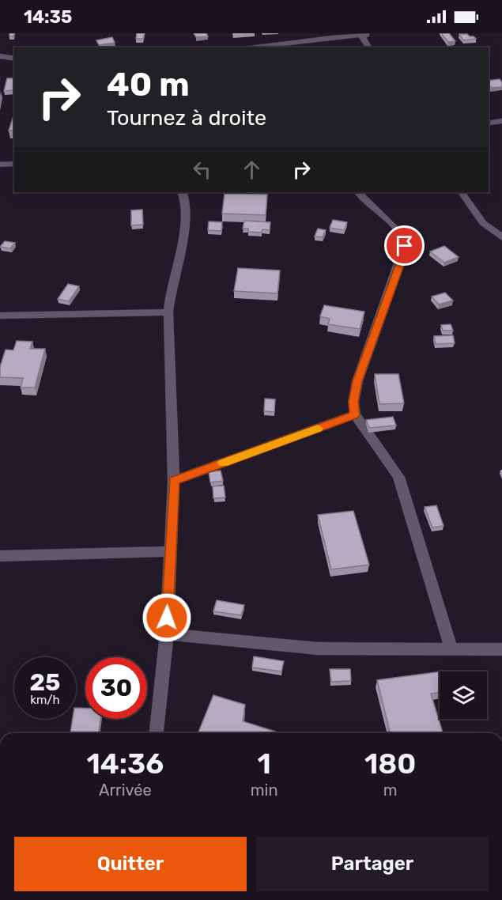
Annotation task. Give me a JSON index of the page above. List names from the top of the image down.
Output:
{
  "page": {
    "status": "14:35",
    "turn": ["40 m", "Tournez à droite"],
    "speed": "25 km/h",
    "limit": "30",
    "eta": [
      "14:36",
      "Arrivée",
      "1",
      "min",
      "180",
      "m"
    ],
    "buttons": ["Quitter", "Partager"]
  }
}
